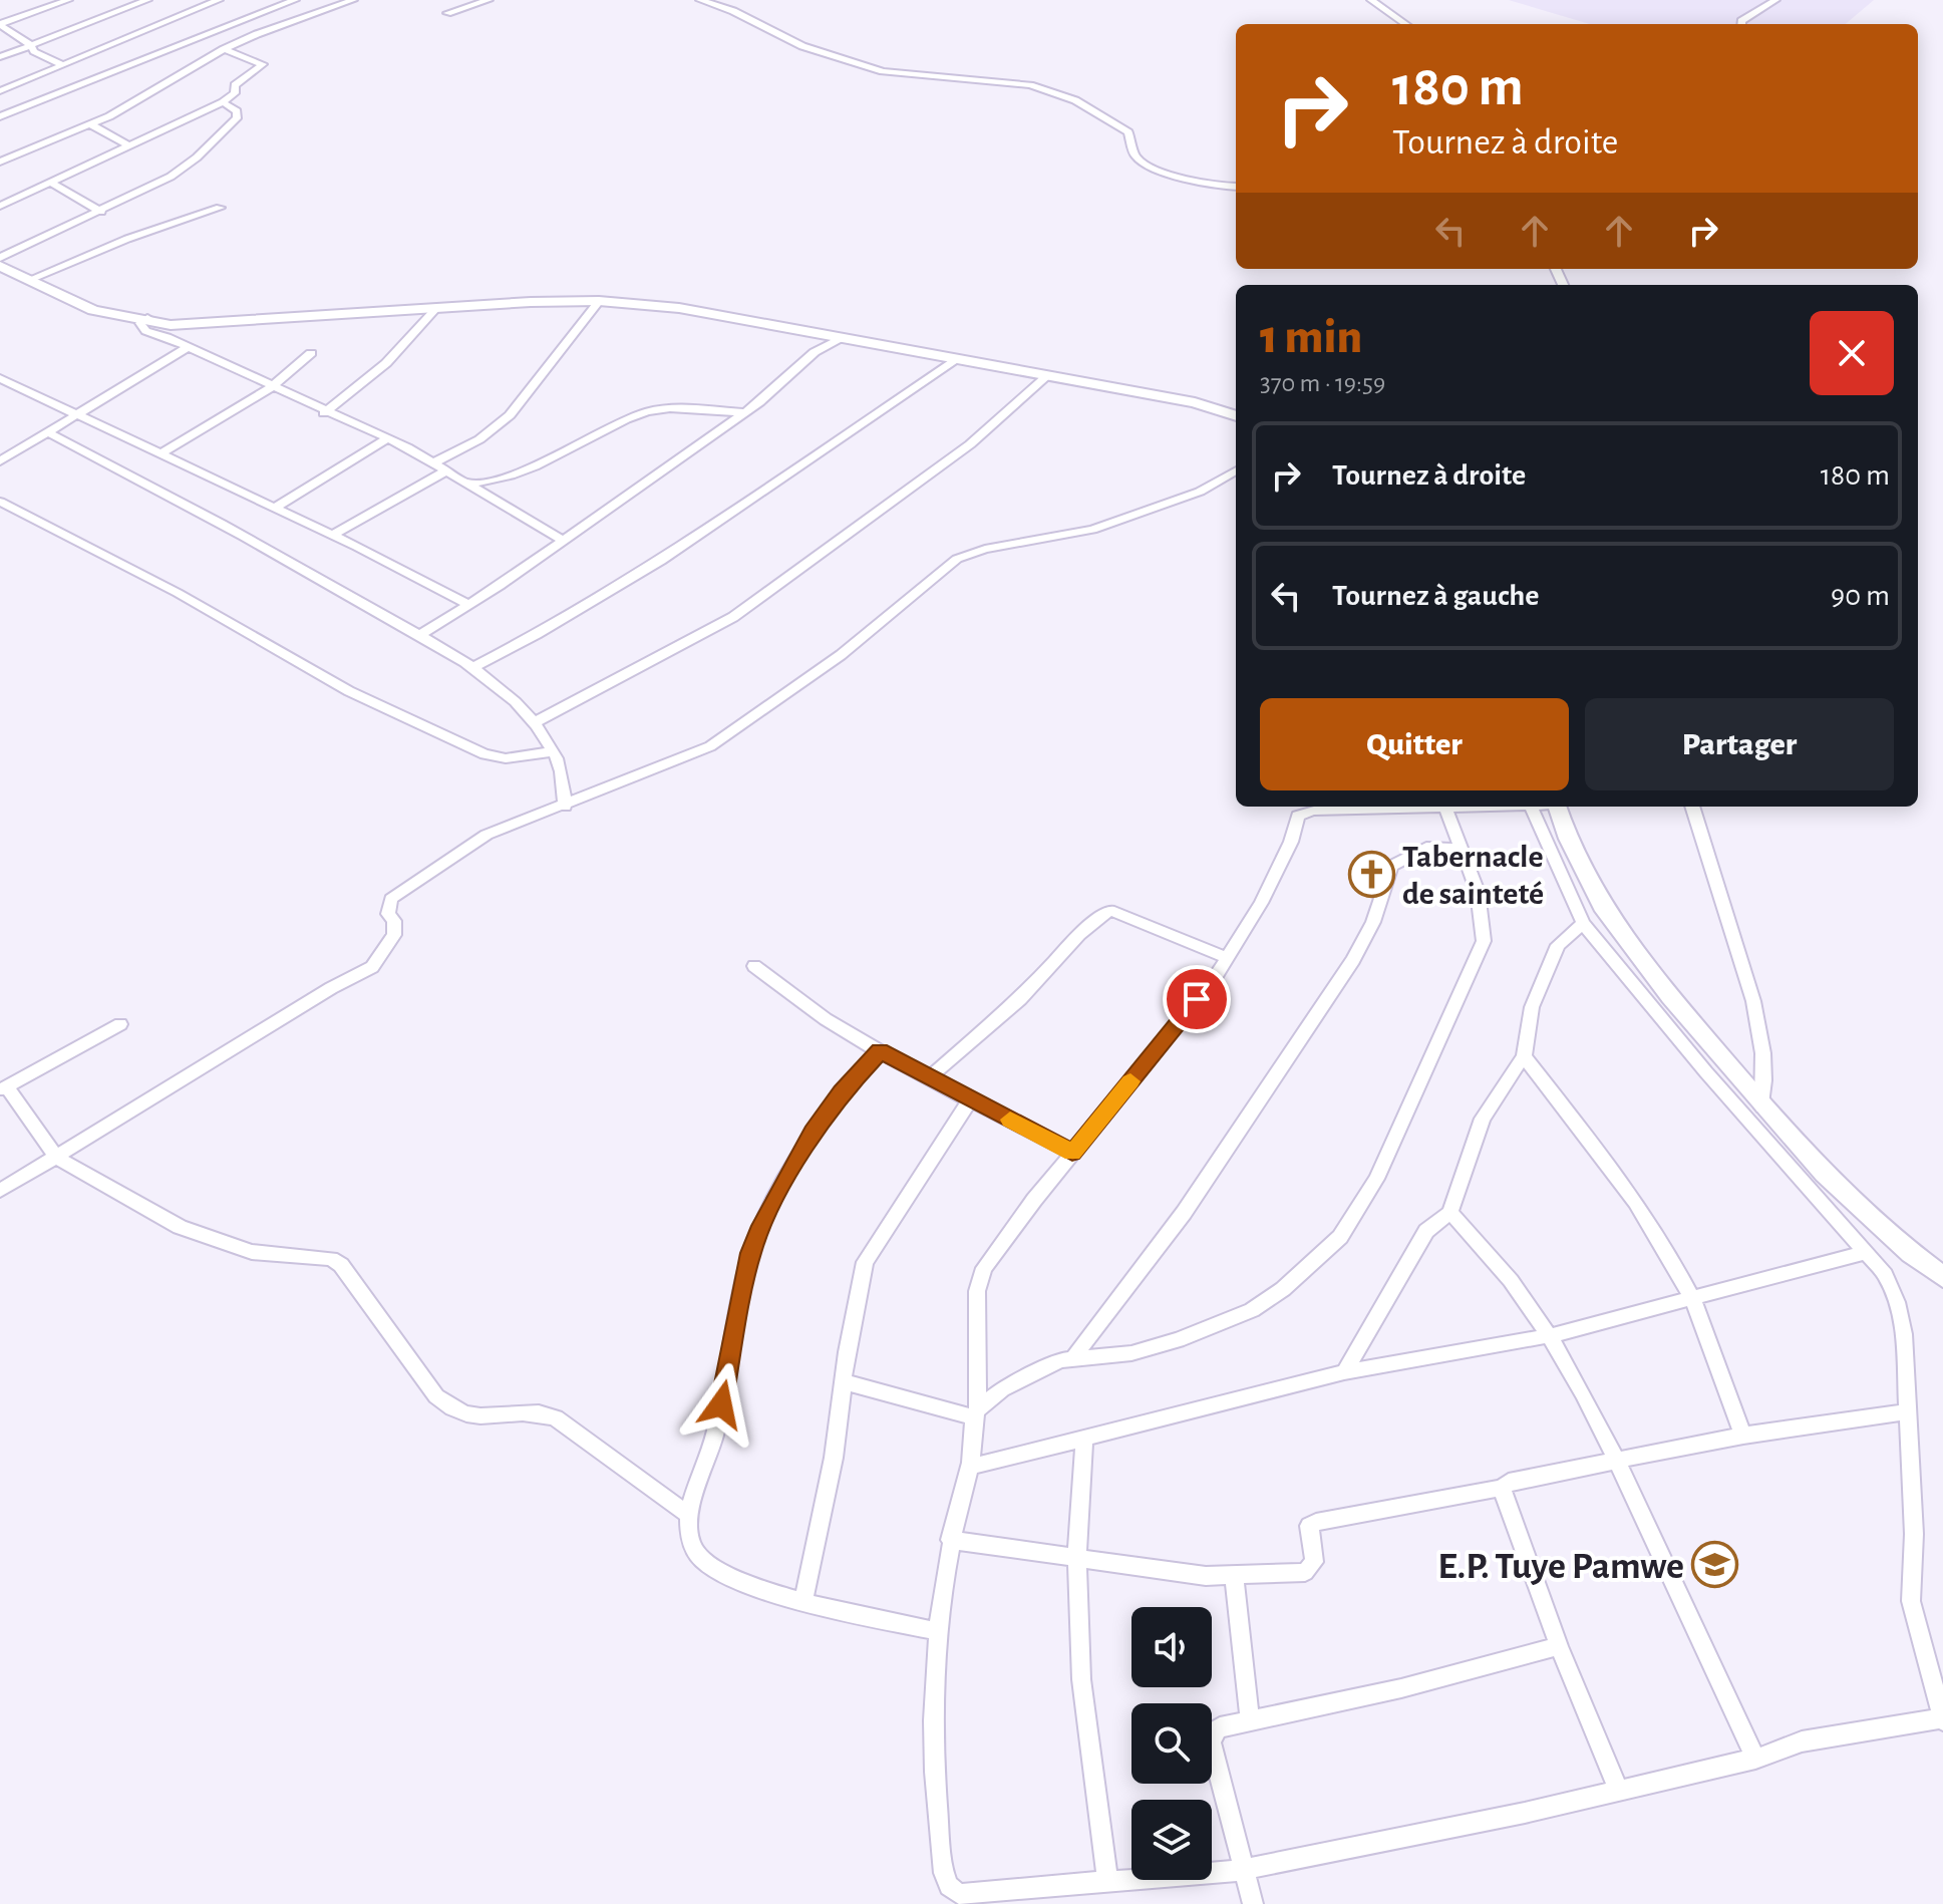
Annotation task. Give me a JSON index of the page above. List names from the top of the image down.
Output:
{
  "places": {
    "church": ["Tabernacle de sainteté"],
    "school or university": ["E.P. Tuye Pamwe"]
  },
  "page": {
    "turn": ["180 m", "Tournez à droite"],
    "heading": ["1 min", "370 m · 19:59"],
    "list": [
      {
        "name": "Tournez à droite",
        "value": "180 m"
      },
      {
        "name": "Tournez à gauche",
        "value": "90 m"
      }
    ],
    "buttons": ["Quitter", "Partager"]
  }
}
